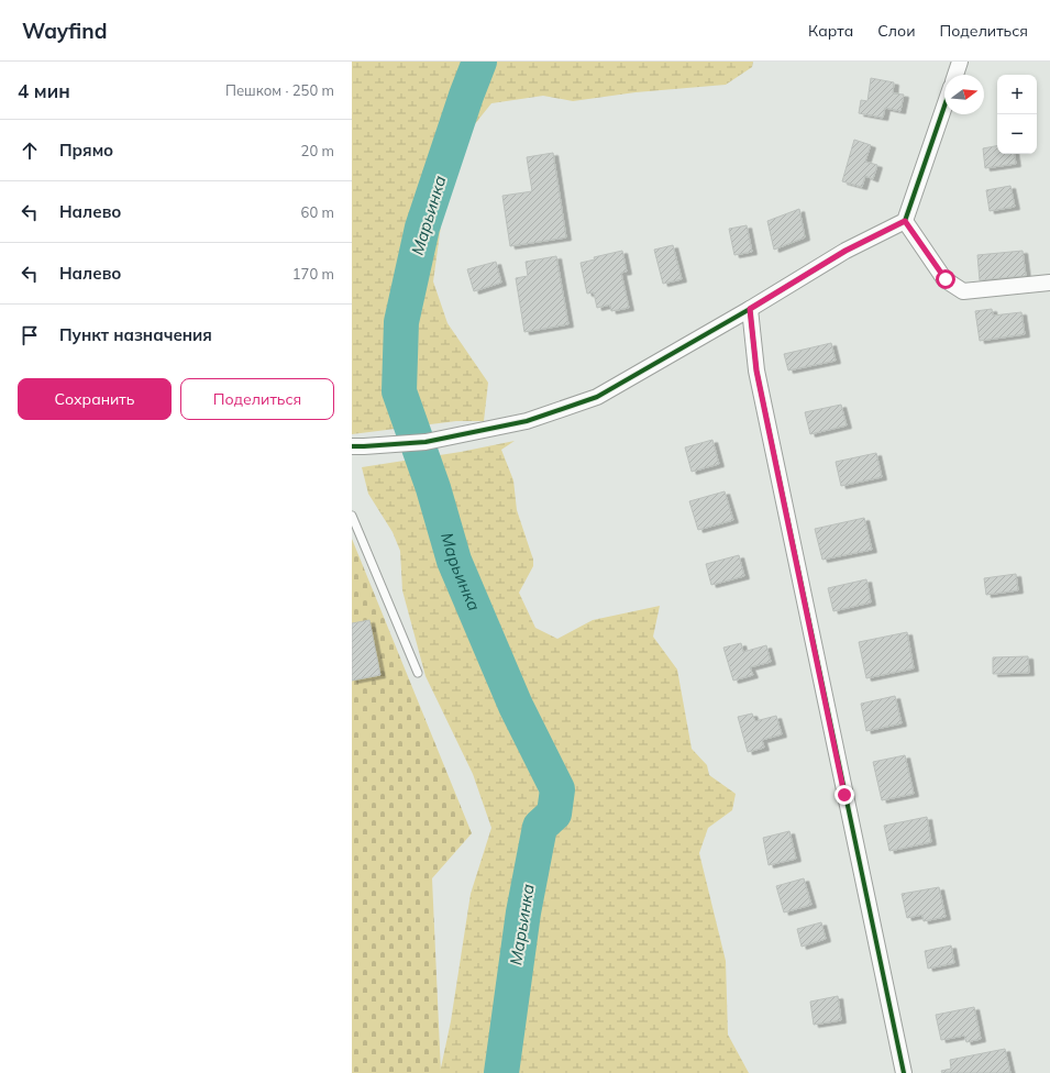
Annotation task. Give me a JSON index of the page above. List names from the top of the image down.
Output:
{
  "water": ["Марьинка"],
  "north": "right",
  "page": {
    "header": "Wayfind",
    "nav": ["Карта", "Слои", "Поделиться"],
    "heading": ["4 мин", "Пешком · 250 m"],
    "map_buttons": ["+", "−"],
    "list": [
      ["Прямо", "20 m"],
      ["Налево", "60 m"],
      ["Налево", "170 m"],
      "Пункт назначения"
    ],
    "buttons": ["Сохранить", "Поделиться"]
  }
}
